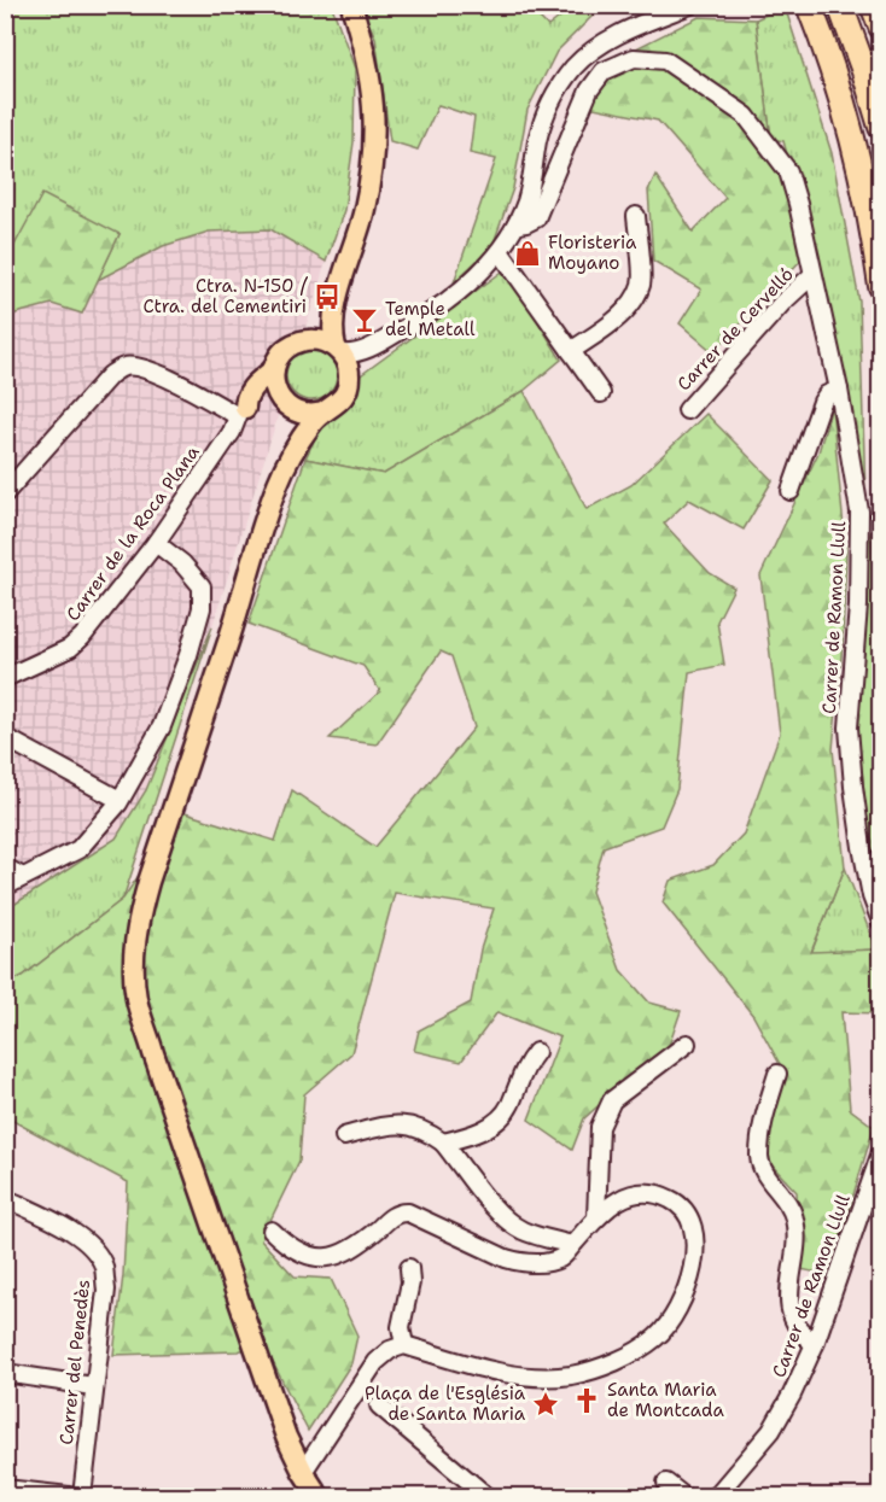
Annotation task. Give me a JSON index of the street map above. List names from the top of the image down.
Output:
{
  "streets": {
    "street": [
      "Carrer de Cervelló",
      "Carrer de la Roca Plana",
      "Carrer de Ramon Llull",
      "Carrer del Penedès"
    ]
  },
  "crossings": [
    ["Carrer de Cervelló", "Carrer de Ramon Llull"]
  ],
  "places": {
    "shop": ["Floristeria Moyano"],
    "bus stop": ["Ctra. N-150 / Ctra. del Cementiri"],
    "bar": ["Temple del Metall"],
    "church": ["Santa Maria de Montcada"],
    "place": ["Plaça de l'Església de Santa Maria"]
  }
}
